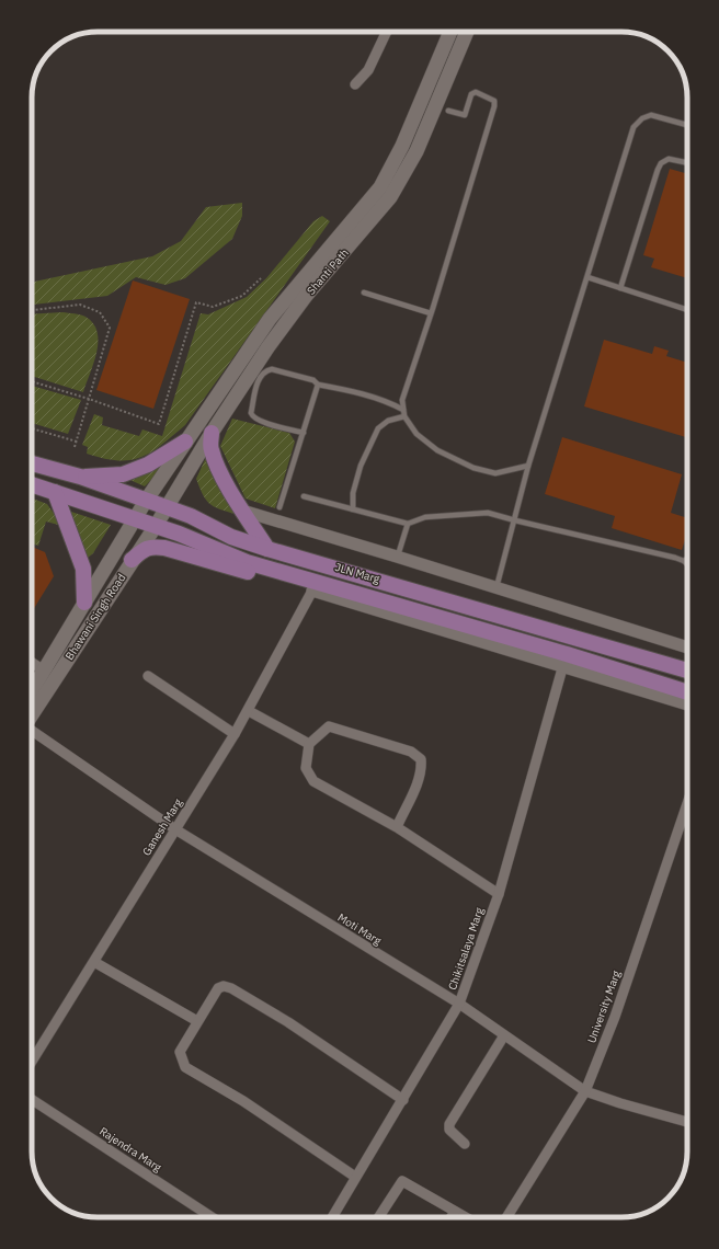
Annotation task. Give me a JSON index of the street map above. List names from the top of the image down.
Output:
{
  "streets": {
    "main road": ["Shanti Path", "JLN Marg", "Bhawani Singh Road"],
    "street": [
      "Ganesh Marg",
      "Moti Marg",
      "Chikitsalaya Marg",
      "University Marg",
      "Rajendra Marg"
    ]
  },
  "crossings": [
    ["Shanti Path", "JLN Marg"],
    ["Shanti Path", "Bhawani Singh Road"],
    ["JLN Marg", "Bhawani Singh Road"],
    ["JLN Marg", "Ganesh Marg"],
    ["JLN Marg", "Chikitsalaya Marg"],
    ["Ganesh Marg", "Moti Marg"],
    ["Moti Marg", "Chikitsalaya Marg"],
    ["Moti Marg", "University Marg"]
  ]
}
